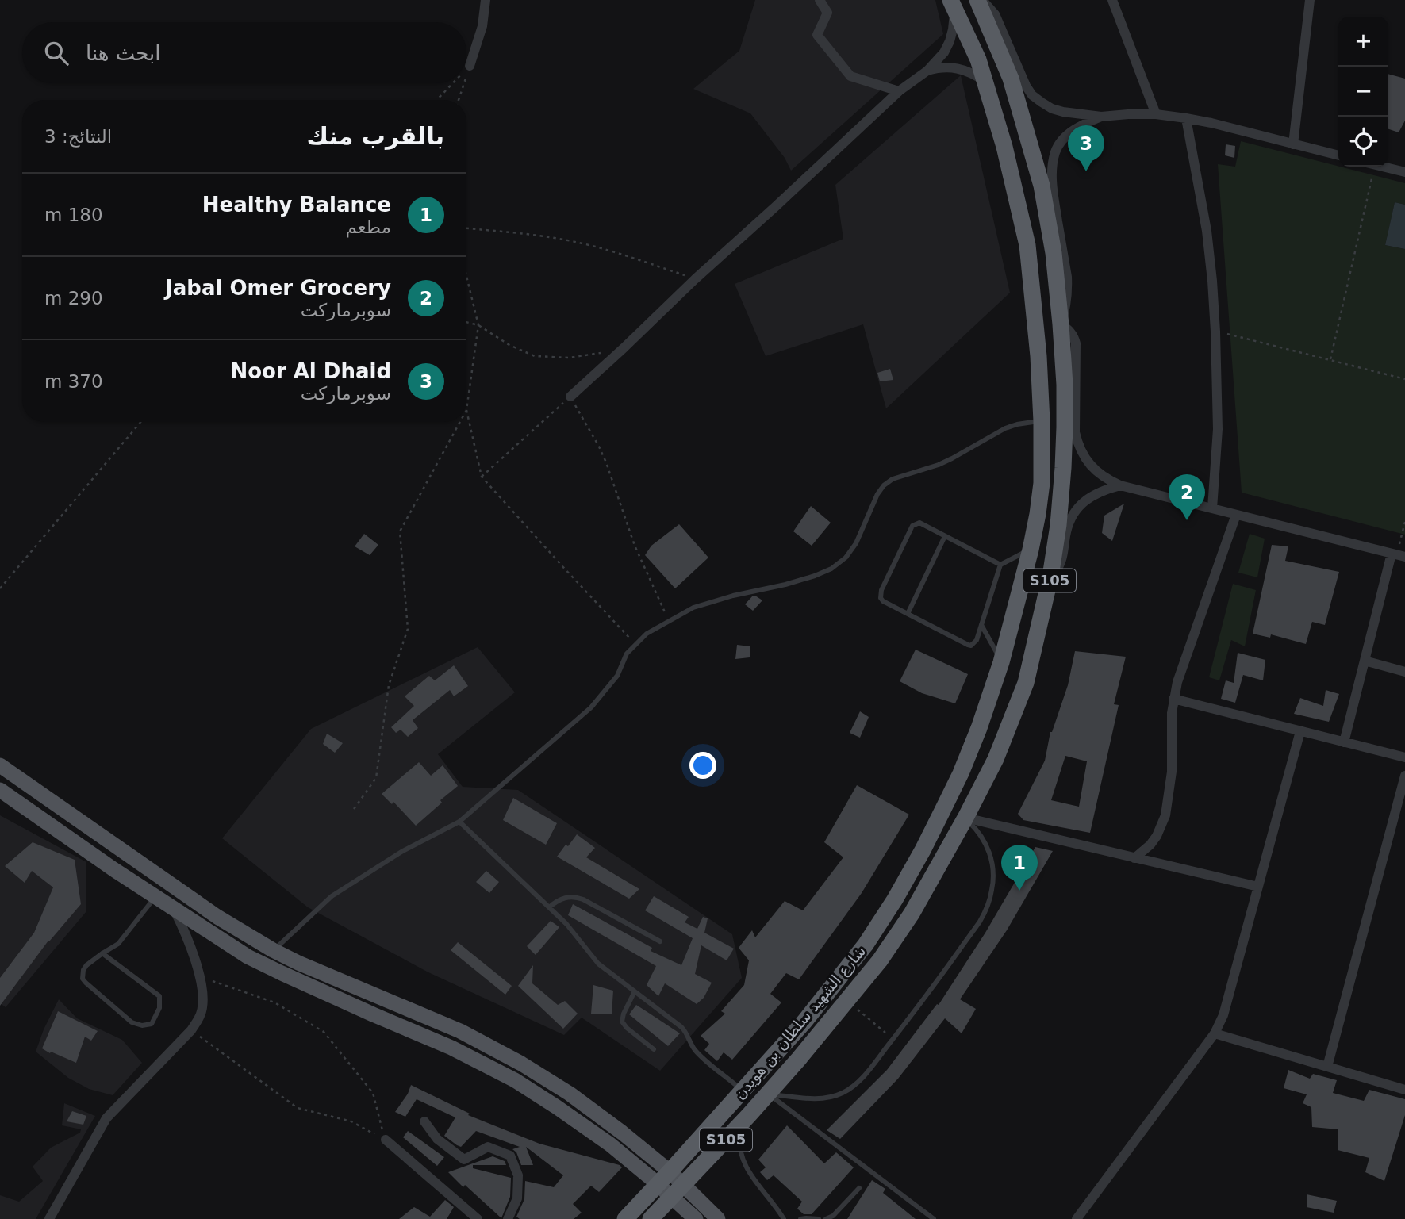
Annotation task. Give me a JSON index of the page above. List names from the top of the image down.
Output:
{
  "streets": {
    "highway": ["S105", "شارع الشهيد سلطان بن هويدن"]
  },
  "page": {
    "map_buttons": ["+", "−"],
    "search": "ابحث هنا",
    "heading": ["بالقرب منك", "النتائج: 3"],
    "pins": ["3", "2", "1"],
    "list": [
      {
        "mark": "1",
        "name": "Healthy Balance",
        "note": "مطعم",
        "value": "180 m"
      },
      {
        "mark": "2",
        "name": "Jabal Omer Grocery",
        "note": "سوبرماركت",
        "value": "290 m"
      },
      {
        "mark": "3",
        "name": "Noor Al Dhaid",
        "note": "سوبرماركت",
        "value": "370 m"
      }
    ]
  }
}
